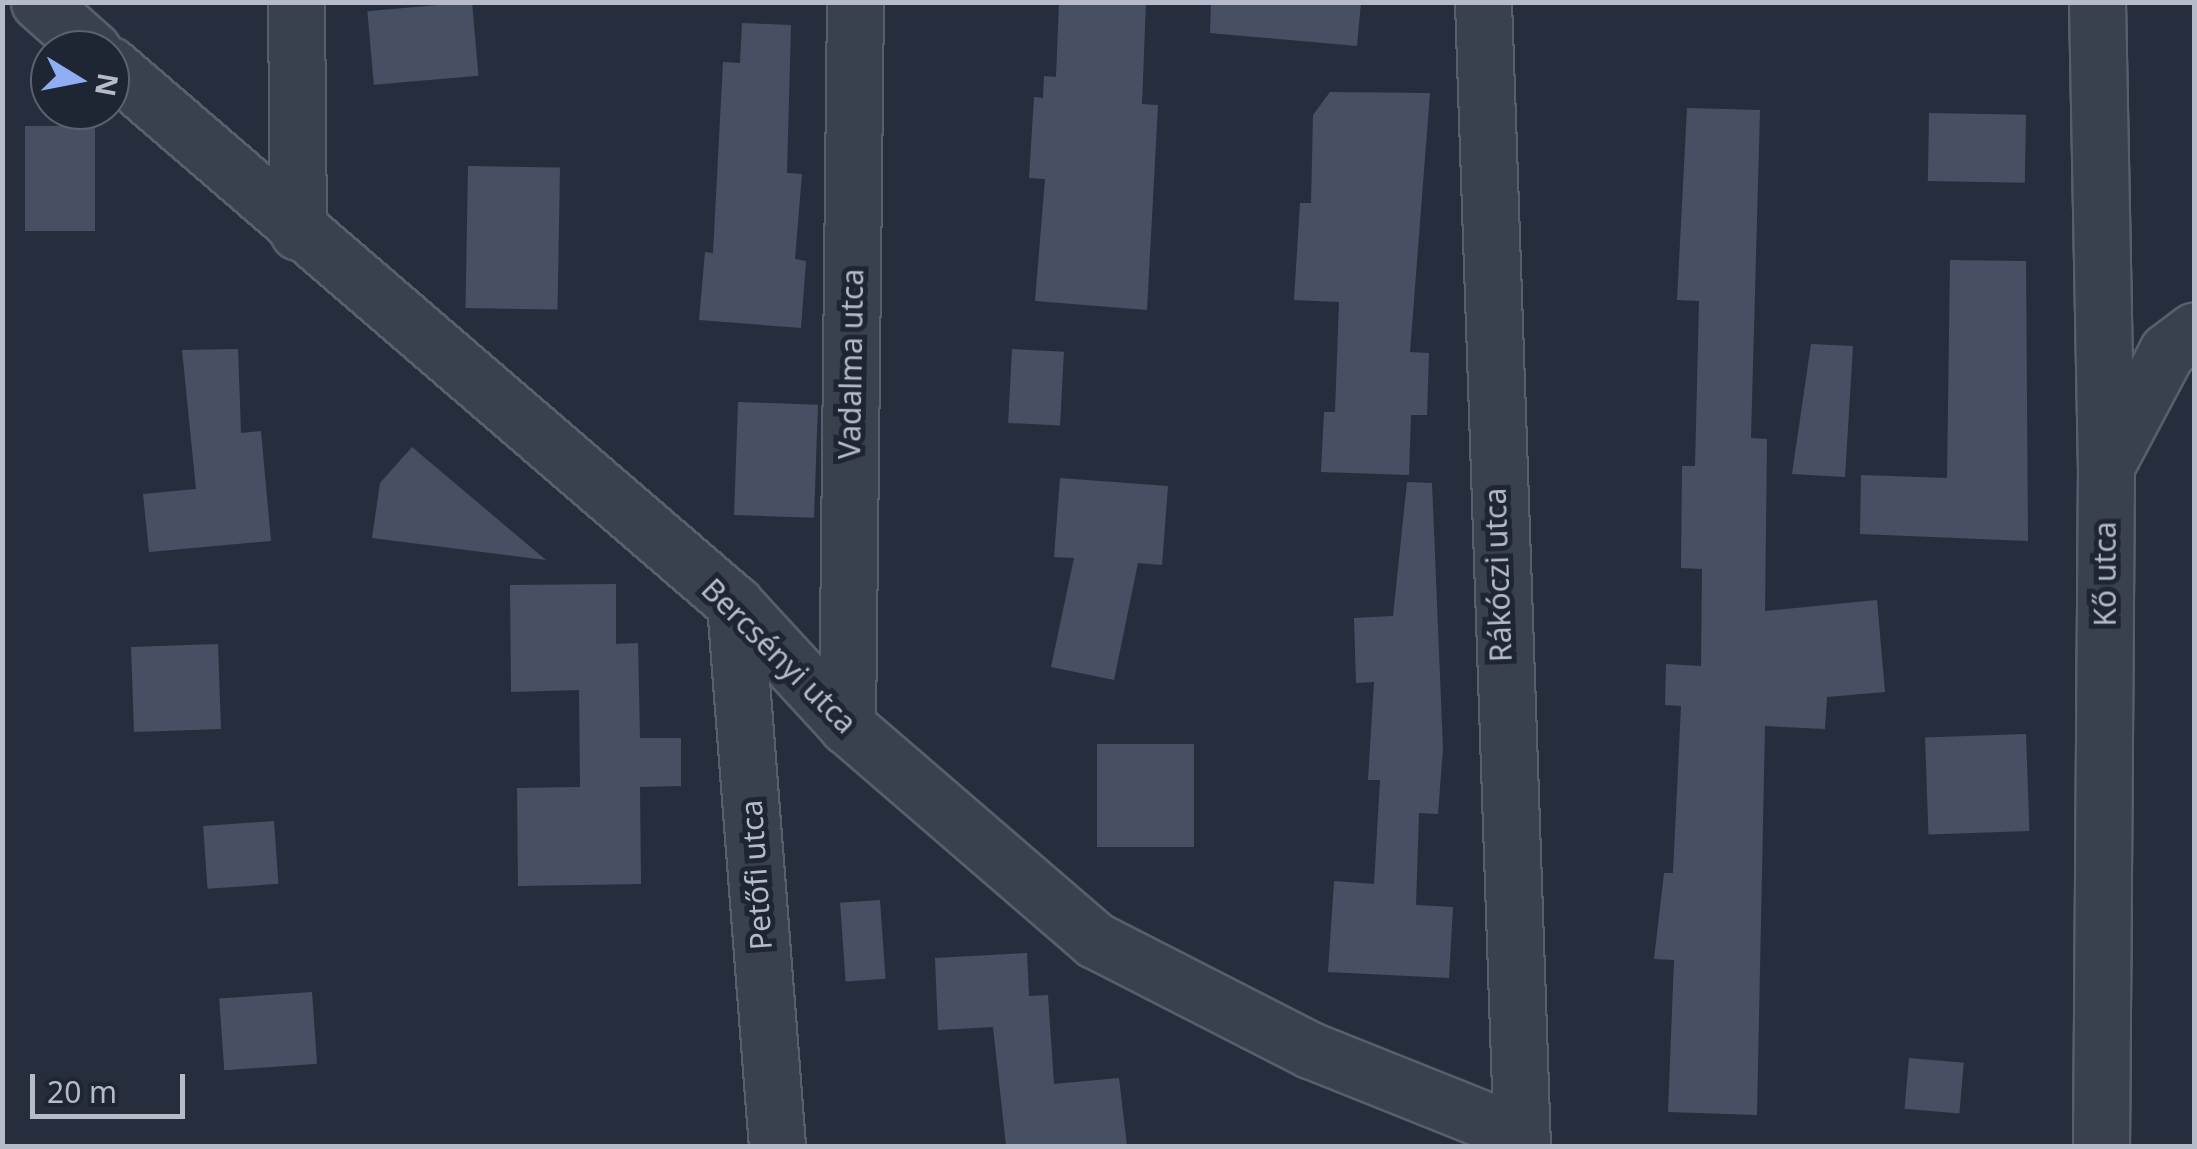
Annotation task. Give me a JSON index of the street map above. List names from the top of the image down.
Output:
{
  "streets": {
    "street": [
      "Vadalma utca",
      "Kő utca",
      "Rákóczi utca",
      "Bercsényi utca",
      "Petőfi utca"
    ]
  },
  "crossings": [
    ["Vadalma utca", "Bercsényi utca"],
    ["Rákóczi utca", "Bercsényi utca"],
    ["Bercsényi utca", "Petőfi utca"]
  ],
  "scale_bar": "20 m",
  "north": "right"
}
